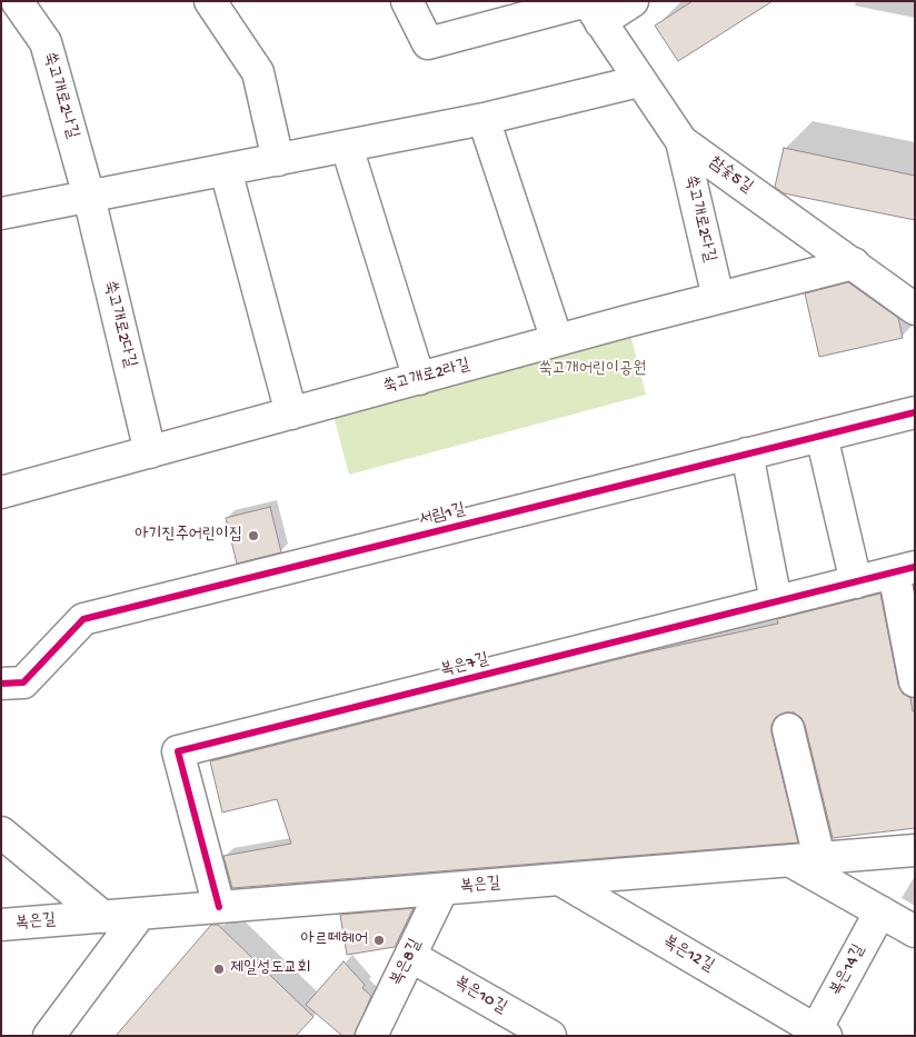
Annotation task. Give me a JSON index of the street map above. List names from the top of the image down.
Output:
{
  "streets": {
    "street": [
      "쑥고개로2나길",
      "참숯5길",
      "쑥고개로2다길",
      "쑥고개로2라길",
      "서림1길",
      "복은7길",
      "복은길",
      "복은12길",
      "복은8길",
      "복은14길",
      "복은10길"
    ]
  },
  "crossings": [
    ["쑥고개로2나길", "쑥고개로2다길"],
    ["참숯5길", "쑥고개로2다길"],
    ["참숯5길", "쑥고개로2라길"],
    ["쑥고개로2다길", "쑥고개로2라길"],
    ["복은7길", "복은길"],
    ["복은길", "복은12길"],
    ["복은길", "복은8길"],
    ["복은12길", "복은14길"],
    ["복은8길", "복은10길"]
  ],
  "parks": ["쑥고개어린이공원"],
  "places": ["아기진주어린이집", "아르떼헤어", "제일성도교회"]
}
